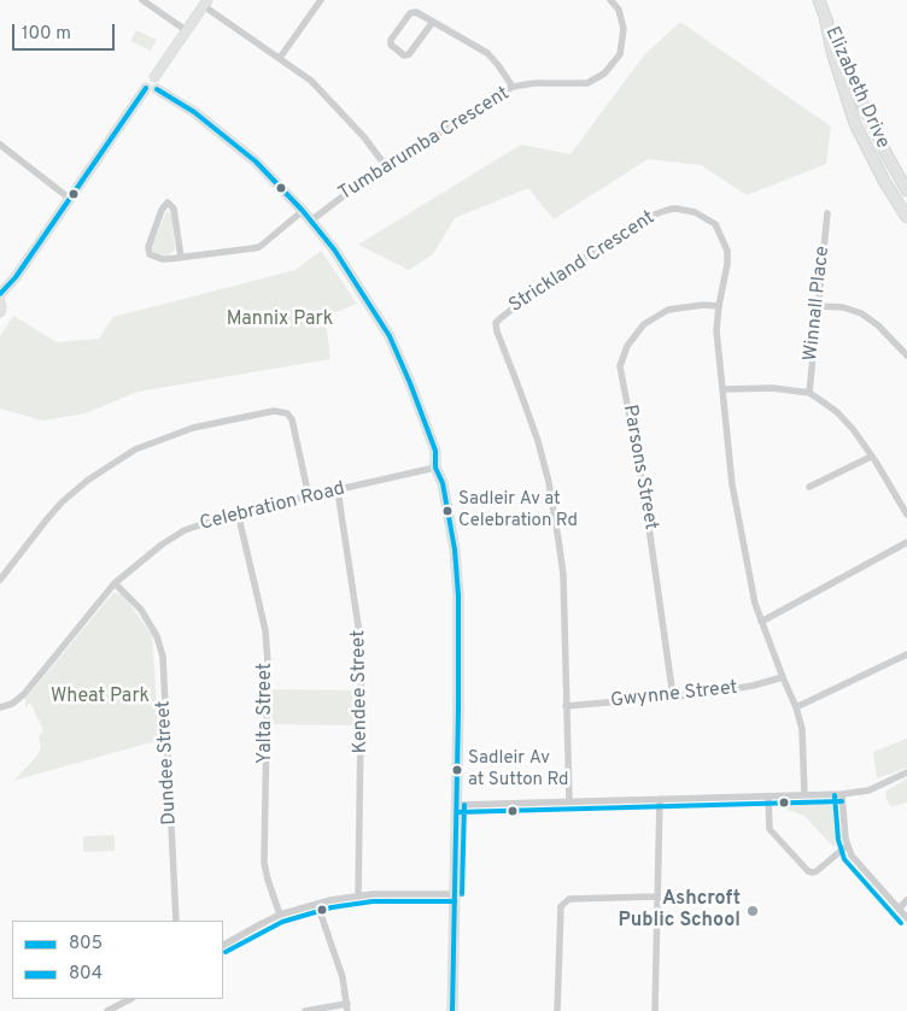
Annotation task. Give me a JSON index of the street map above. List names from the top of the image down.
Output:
{
  "streets": {
    "main road": ["Elizabeth Drive"],
    "street": [
      "Tumbarumba Crescent",
      "Strickland Crescent",
      "Winnall Place",
      "Parsons Street",
      "Celebration Road",
      "Kendee Street",
      "Gwynne Street",
      "Yalta Street",
      "Dundee Street"
    ]
  },
  "crossings": [
    ["Strickland Crescent", "Parsons Street"],
    ["Strickland Crescent", "Gwynne Street"],
    ["Parsons Street", "Gwynne Street"],
    ["Celebration Road", "Kendee Street"],
    ["Celebration Road", "Yalta Street"],
    ["Celebration Road", "Dundee Street"]
  ],
  "parks": ["Mannix Park", "Wheat Park"],
  "places": ["Sadleir Av at Celebration Rd", "Sadleir Av at Sutton Rd", "Ashcroft Public School"],
  "lines": ["transit line 805", "transit line 804"],
  "legend": ["805", "804"],
  "scale_bar": "100 m"
}
